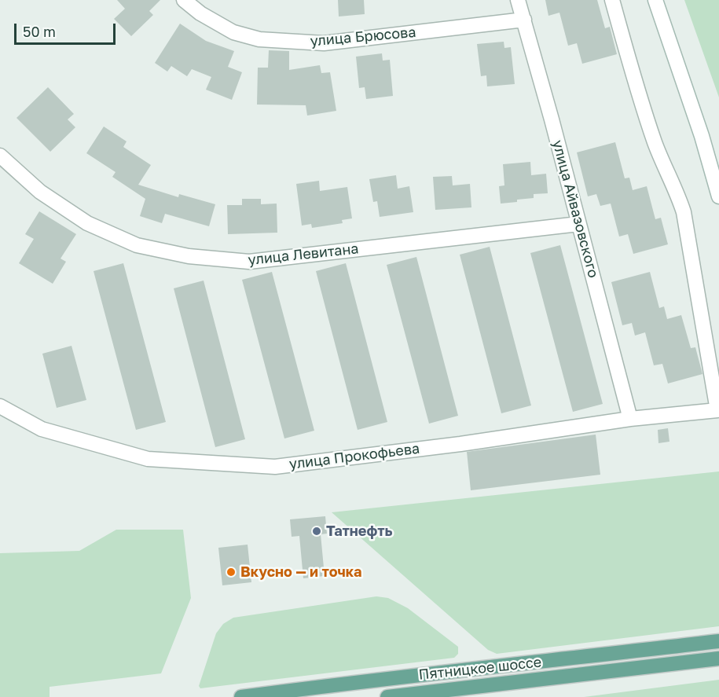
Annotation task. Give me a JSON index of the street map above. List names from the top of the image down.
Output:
{
  "streets": {
    "main road": ["Пятницкое шоссе"],
    "street": [
      "улица Брюсова",
      "улица Айвазовского",
      "улица Левитана",
      "улица Прокофьева"
    ]
  },
  "crossings": [
    ["улица Брюсова", "улица Айвазовского"],
    ["улица Айвазовского", "улица Левитана"],
    ["улица Айвазовского", "улица Прокофьева"]
  ],
  "places": ["Татнефть", "Вкусно — и точка"],
  "scale_bar": "50 m"
}
